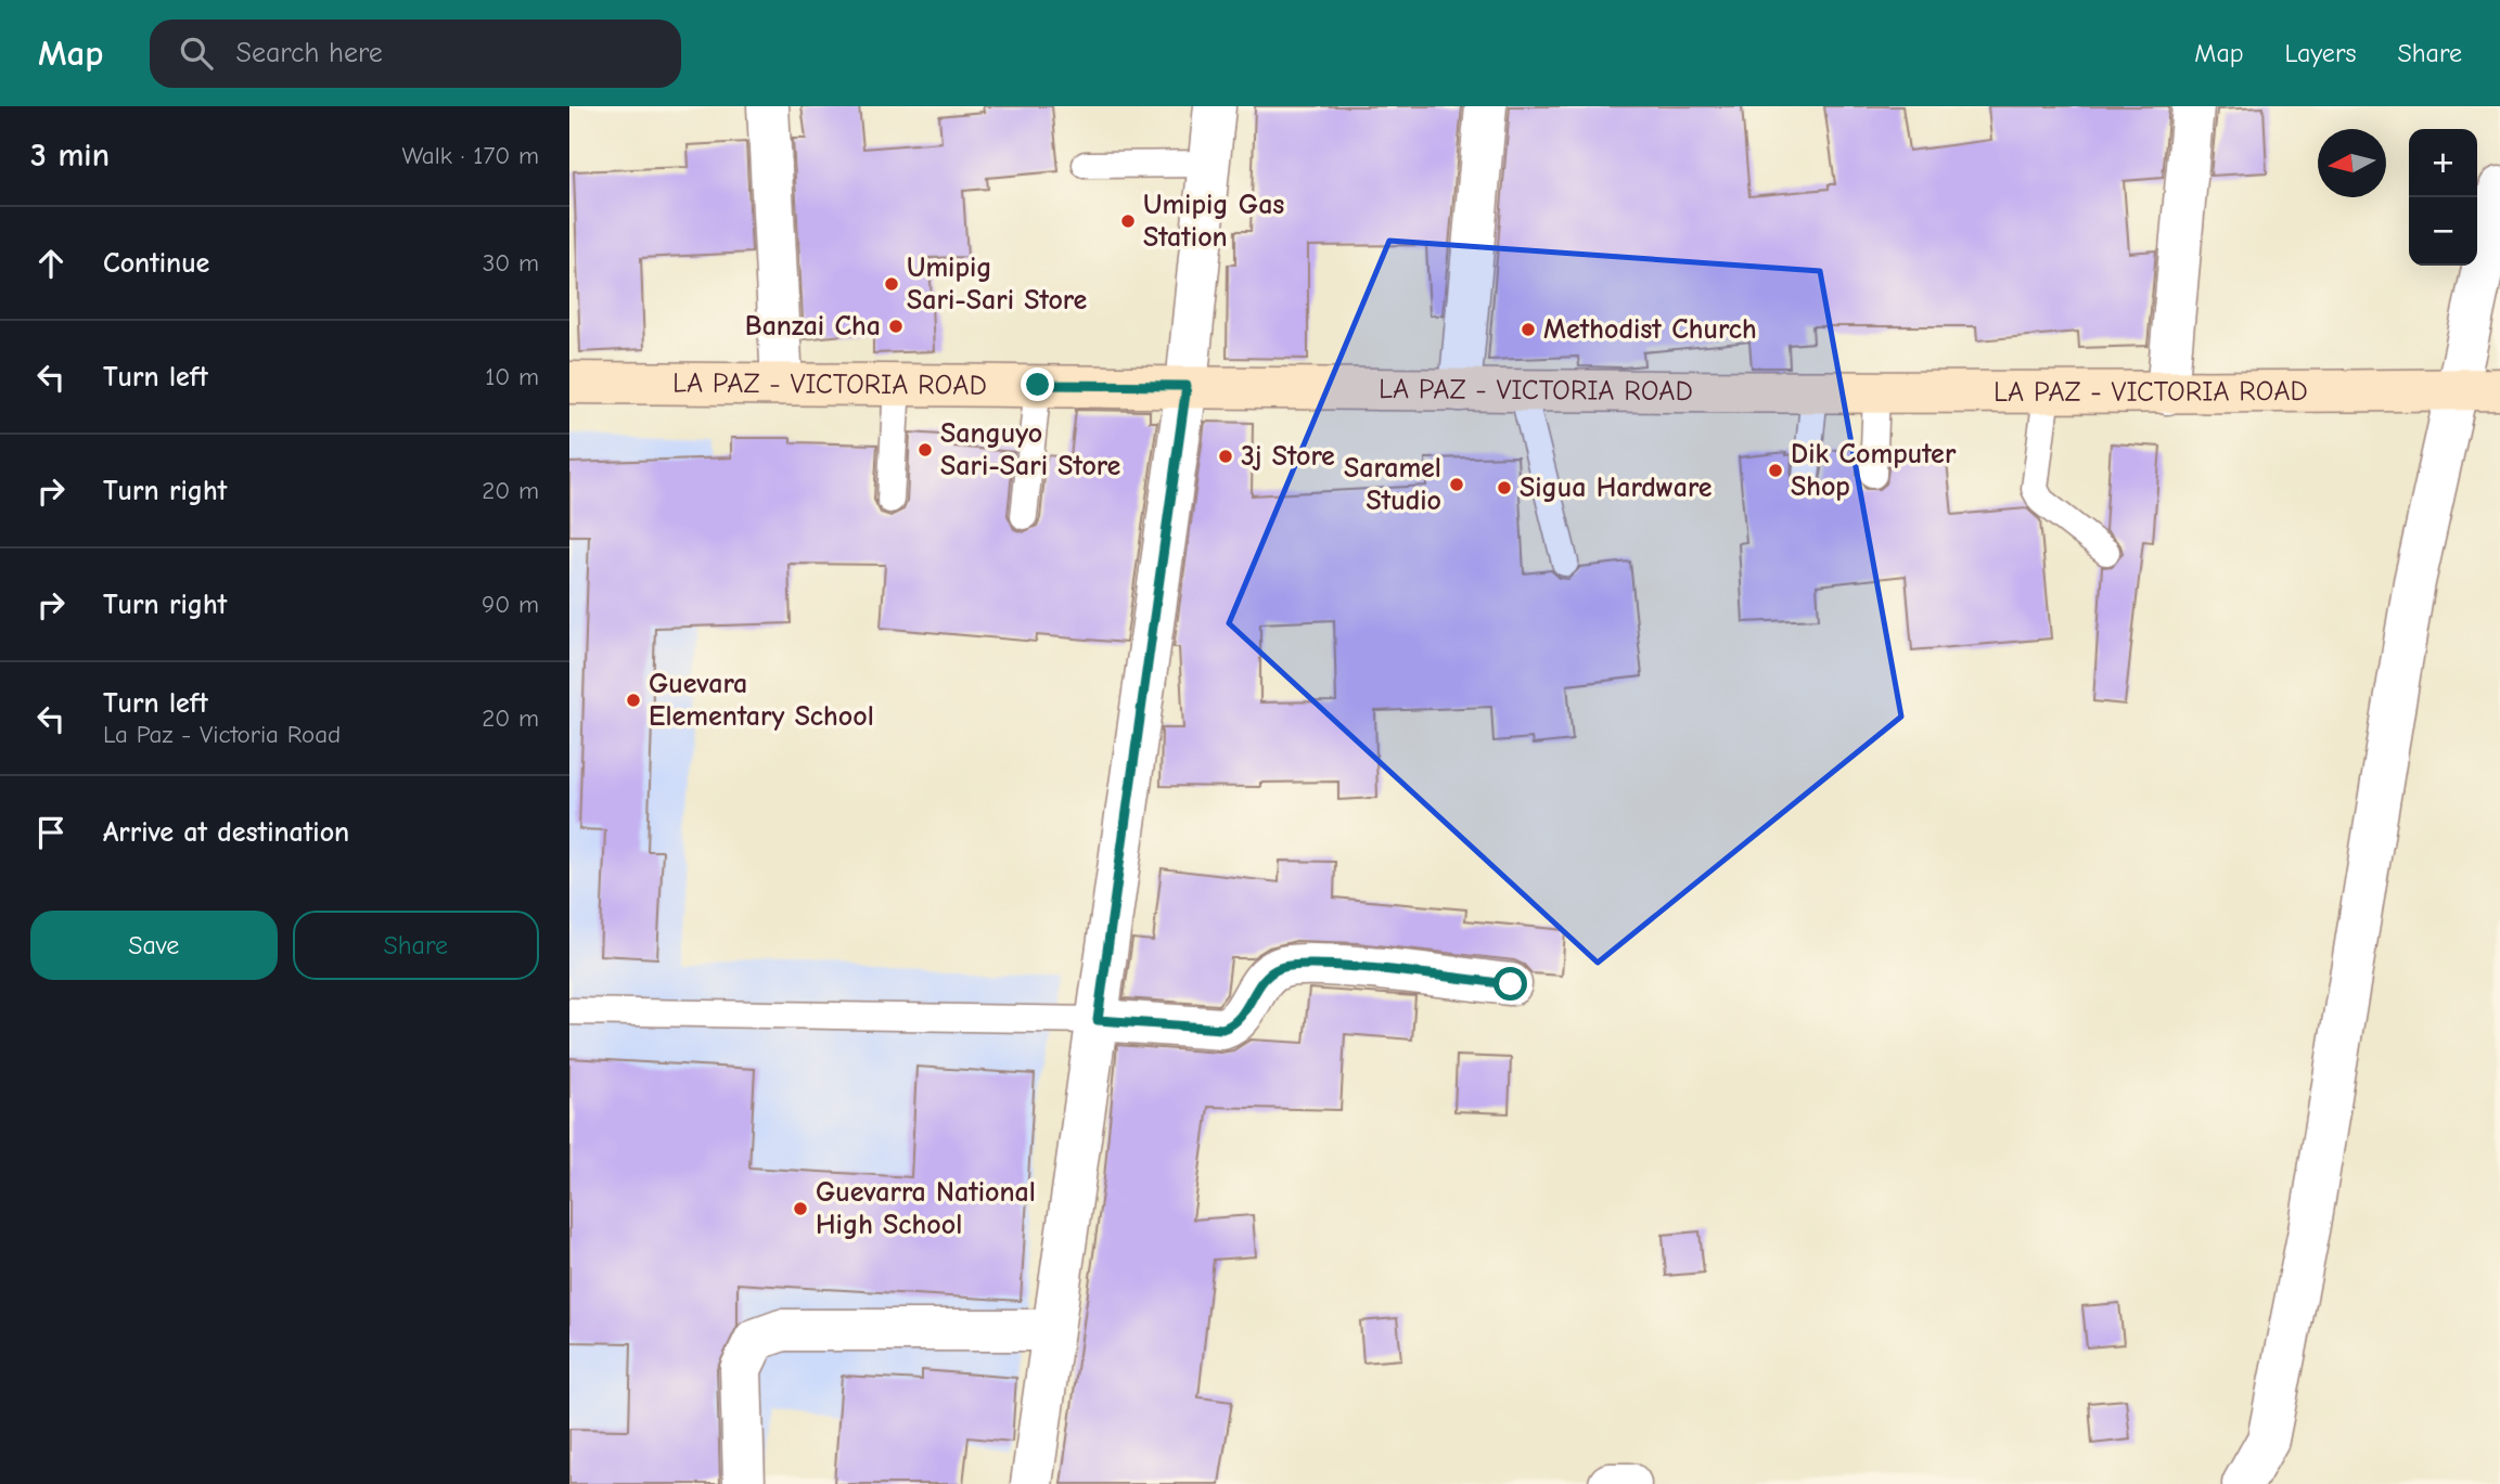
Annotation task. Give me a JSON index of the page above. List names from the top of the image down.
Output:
{
  "streets": {
    "main road": ["LA PAZ - VICTORIA ROAD"]
  },
  "places": [
    "Umipig Gas Station",
    "Umipig Sari-Sari Store",
    "Banzai Cha",
    "Methodist Church",
    "Sanguyo Sari-Sari Store",
    "3j Store",
    "Dik Computer Shop",
    "Saramel Studio",
    "Sigua Hardware",
    "Guevara Elementary School",
    "Guevarra National High School"
  ],
  "north": "left",
  "page": {
    "header": "Map",
    "search": "Search here",
    "nav": ["Map", "Layers", "Share"],
    "heading": ["3 min", "Walk · 170 m"],
    "map_buttons": ["+", "−"],
    "list": [
      ["Continue", "30 m"],
      ["Turn left", "10 m"],
      ["Turn right", "20 m"],
      ["Turn right", "90 m"],
      ["Turn left", "La Paz - Victoria Road", "20 m"],
      "Arrive at destination"
    ],
    "buttons": ["Save", "Share"]
  }
}
